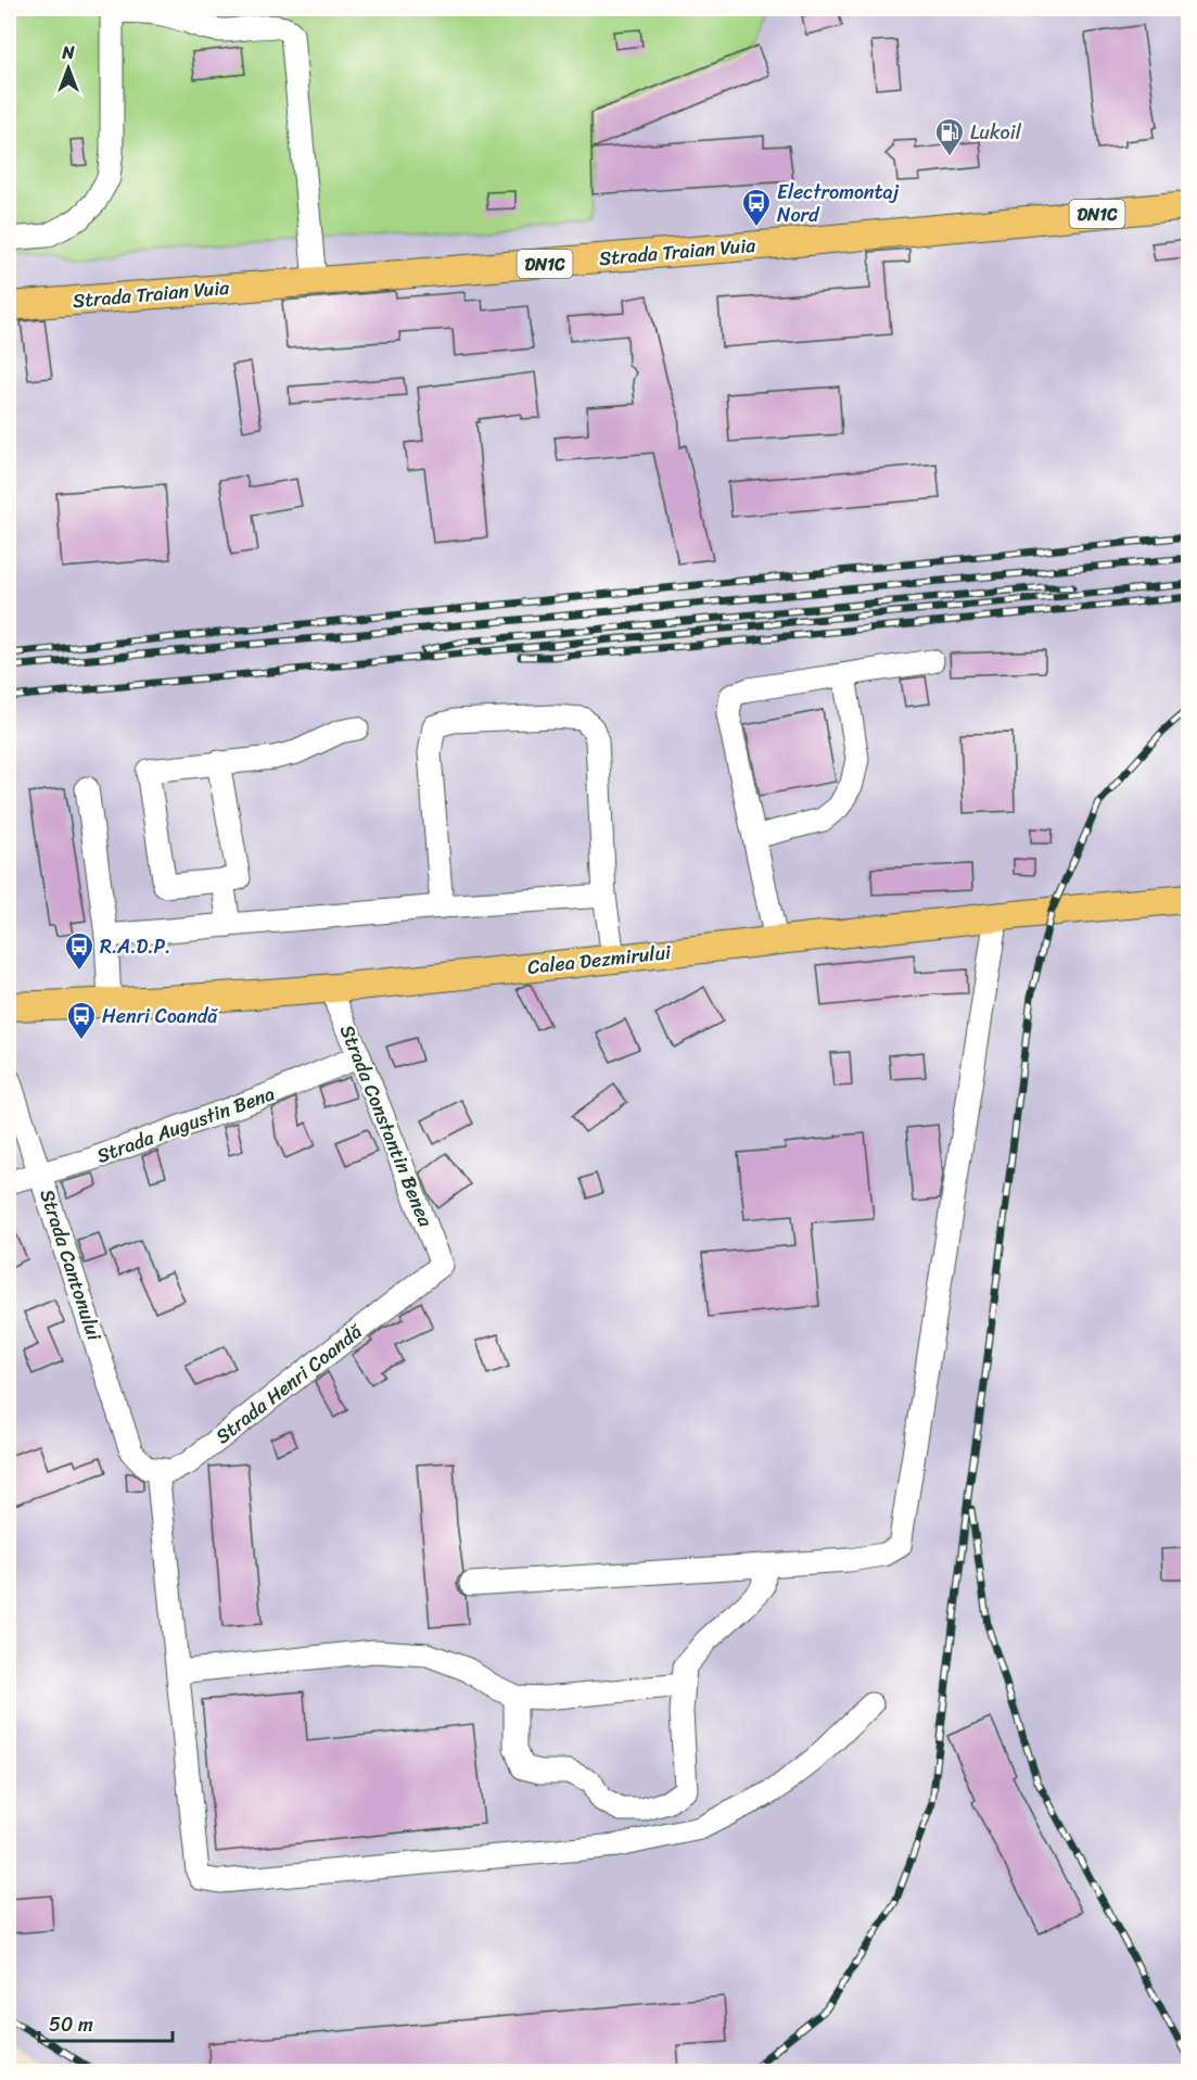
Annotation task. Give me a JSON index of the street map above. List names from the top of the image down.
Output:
{
  "streets": {
    "main road": ["DN1C", "Strada Traian Vuia", "Calea Dezmirului"],
    "street": [
      "Strada Augustin Bena",
      "Strada Constantin Benea",
      "Strada Cantonului",
      "Strada Henri Coandă"
    ]
  },
  "crossings": [
    ["Calea Dezmirului", "Strada Constantin Benea"],
    ["Strada Augustin Bena", "Strada Constantin Benea"],
    ["Strada Augustin Bena", "Strada Cantonului"],
    ["Strada Constantin Benea", "Strada Henri Coandă"],
    ["Strada Cantonului", "Strada Henri Coandă"]
  ],
  "places": {
    "fuel station": ["Lukoil"],
    "bus stop": ["Electromontaj Nord", "R.A.D.P.", "Henri Coandă"]
  },
  "scale_bar": "50 m",
  "north": "top"
}
